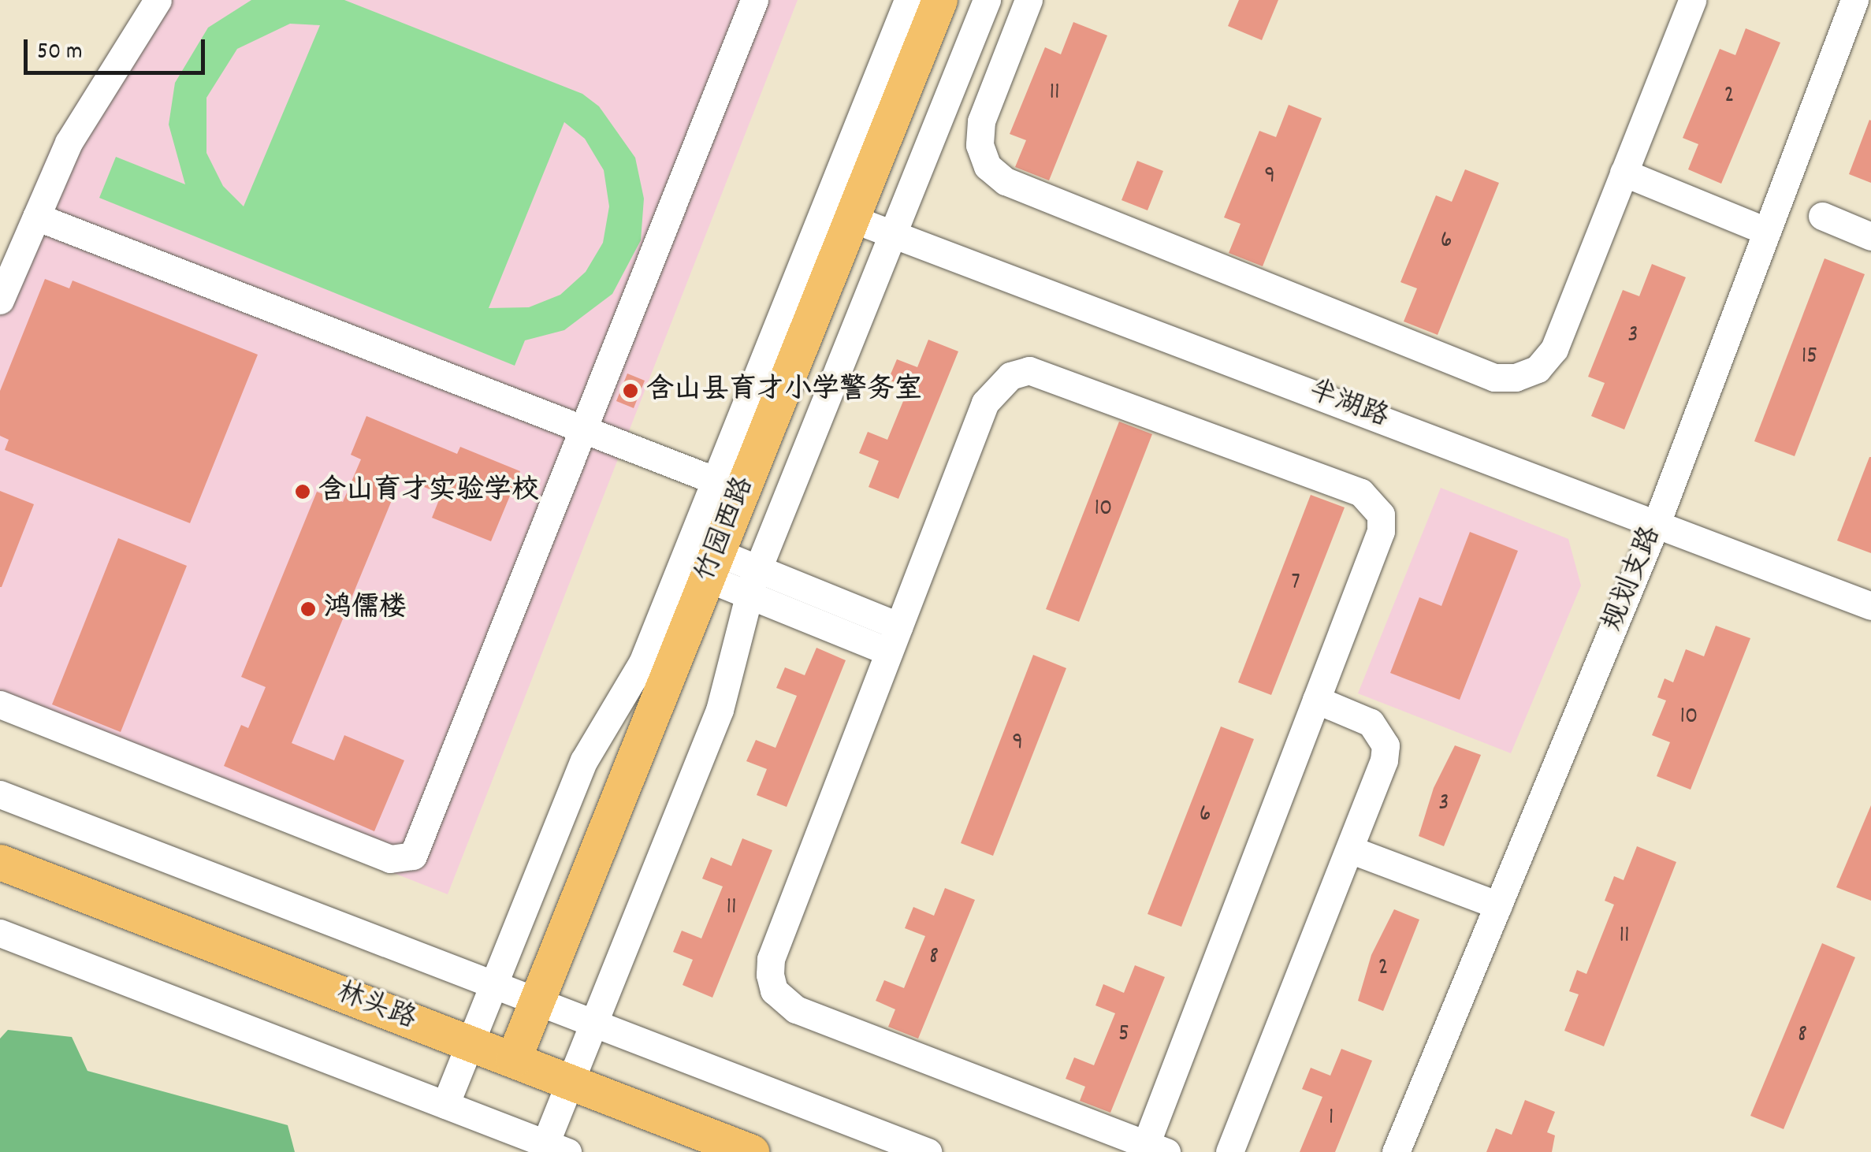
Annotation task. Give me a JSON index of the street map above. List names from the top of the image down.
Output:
{
  "streets": {
    "main road": ["竹园西路", "林头路"],
    "street": ["半湖路", "规划支路"]
  },
  "crossings": [
    ["半湖路", "竹园西路"],
    ["半湖路", "规划支路"],
    ["竹园西路", "林头路"]
  ],
  "places": ["含山县育才小学警务室", "含山育才实验学校", "鸿儒楼"],
  "house_numbers": [
    "11",
    "2",
    "9",
    "6",
    "3",
    "15",
    "10",
    "7",
    "10",
    "9",
    "3",
    "6",
    "11",
    "11",
    "8",
    "2",
    "5",
    "8",
    "1"
  ],
  "scale_bar": "50 m"
}
